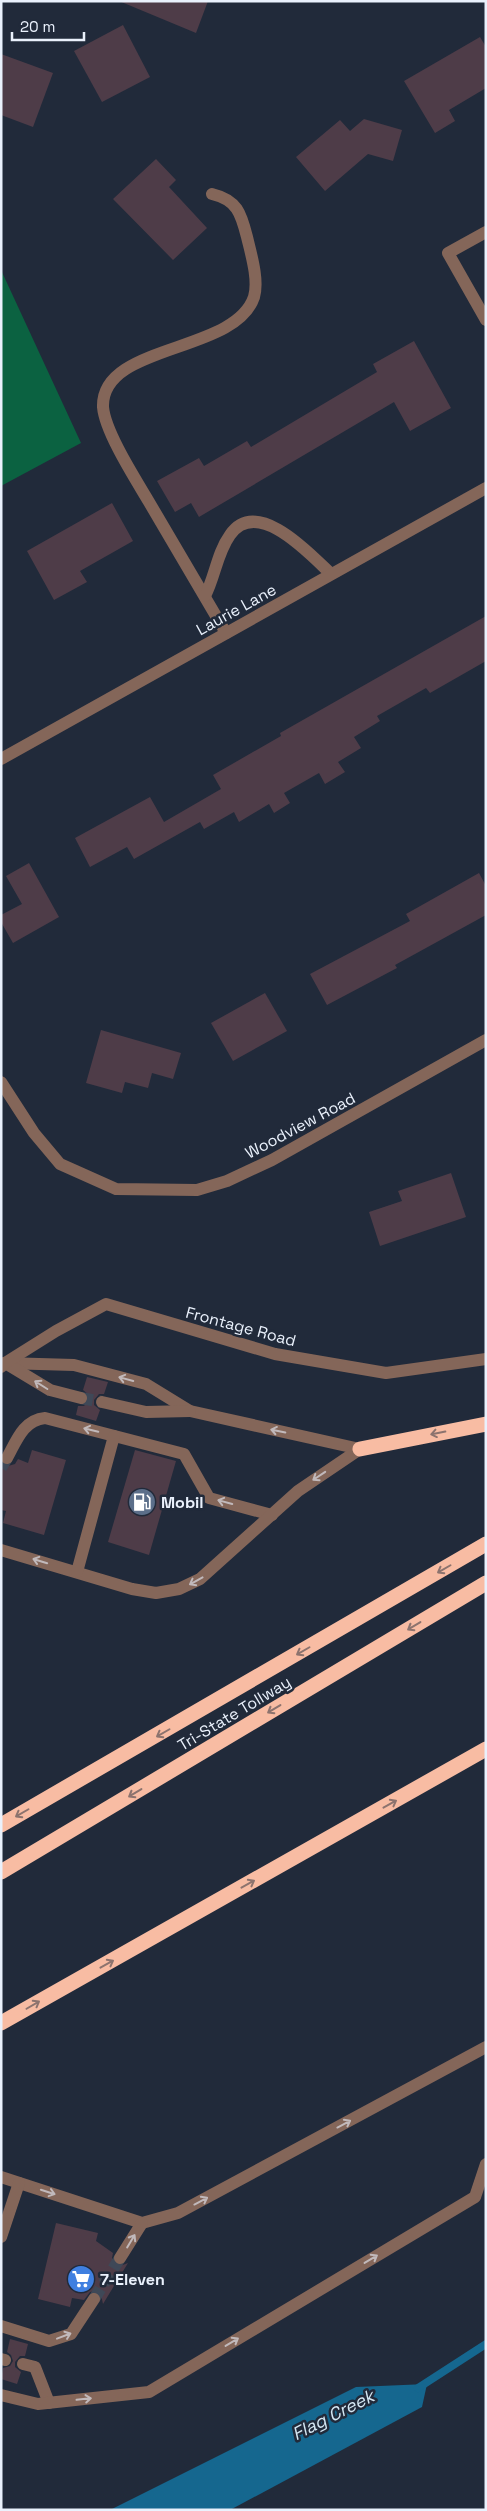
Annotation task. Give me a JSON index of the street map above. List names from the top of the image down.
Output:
{
  "streets": {
    "highway": ["Tri-State Tollway"],
    "street": ["Laurie Lane", "Woodview Road", "Frontage Road"]
  },
  "one_way": ["Tri-State Tollway"],
  "water": ["Flag Creek"],
  "places": {
    "fuel station": ["Mobil"],
    "supermarket": ["7-Eleven"]
  },
  "scale_bar": "20 m"
}
